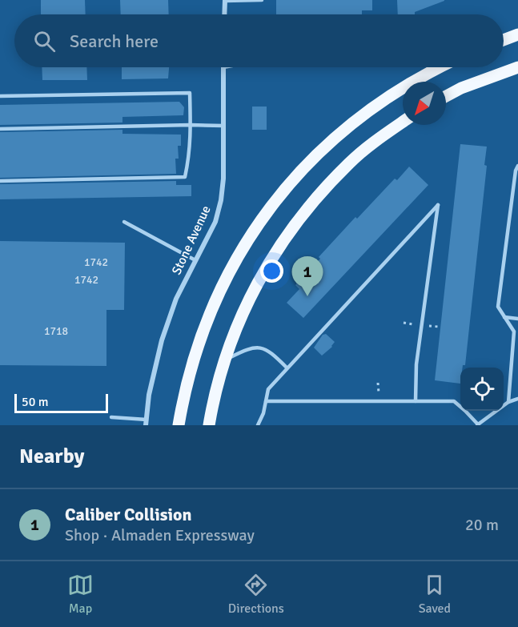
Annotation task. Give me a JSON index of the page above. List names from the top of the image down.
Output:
{
  "streets": {
    "street": ["Stone Avenue"]
  },
  "house_numbers": ["1742", "1742", "1718"],
  "scale_bar": "50 m",
  "north": "bottom left",
  "page": {
    "search": "Search here",
    "pins": "1",
    "scale": "50 m",
    "heading": "Nearby",
    "list": [
      {
        "mark": "1",
        "name": "Caliber Collision",
        "note": "Shop · Almaden Expressway",
        "value": "20 m"
      }
    ],
    "nav": ["Map", "Directions", "Saved"]
  }
}
